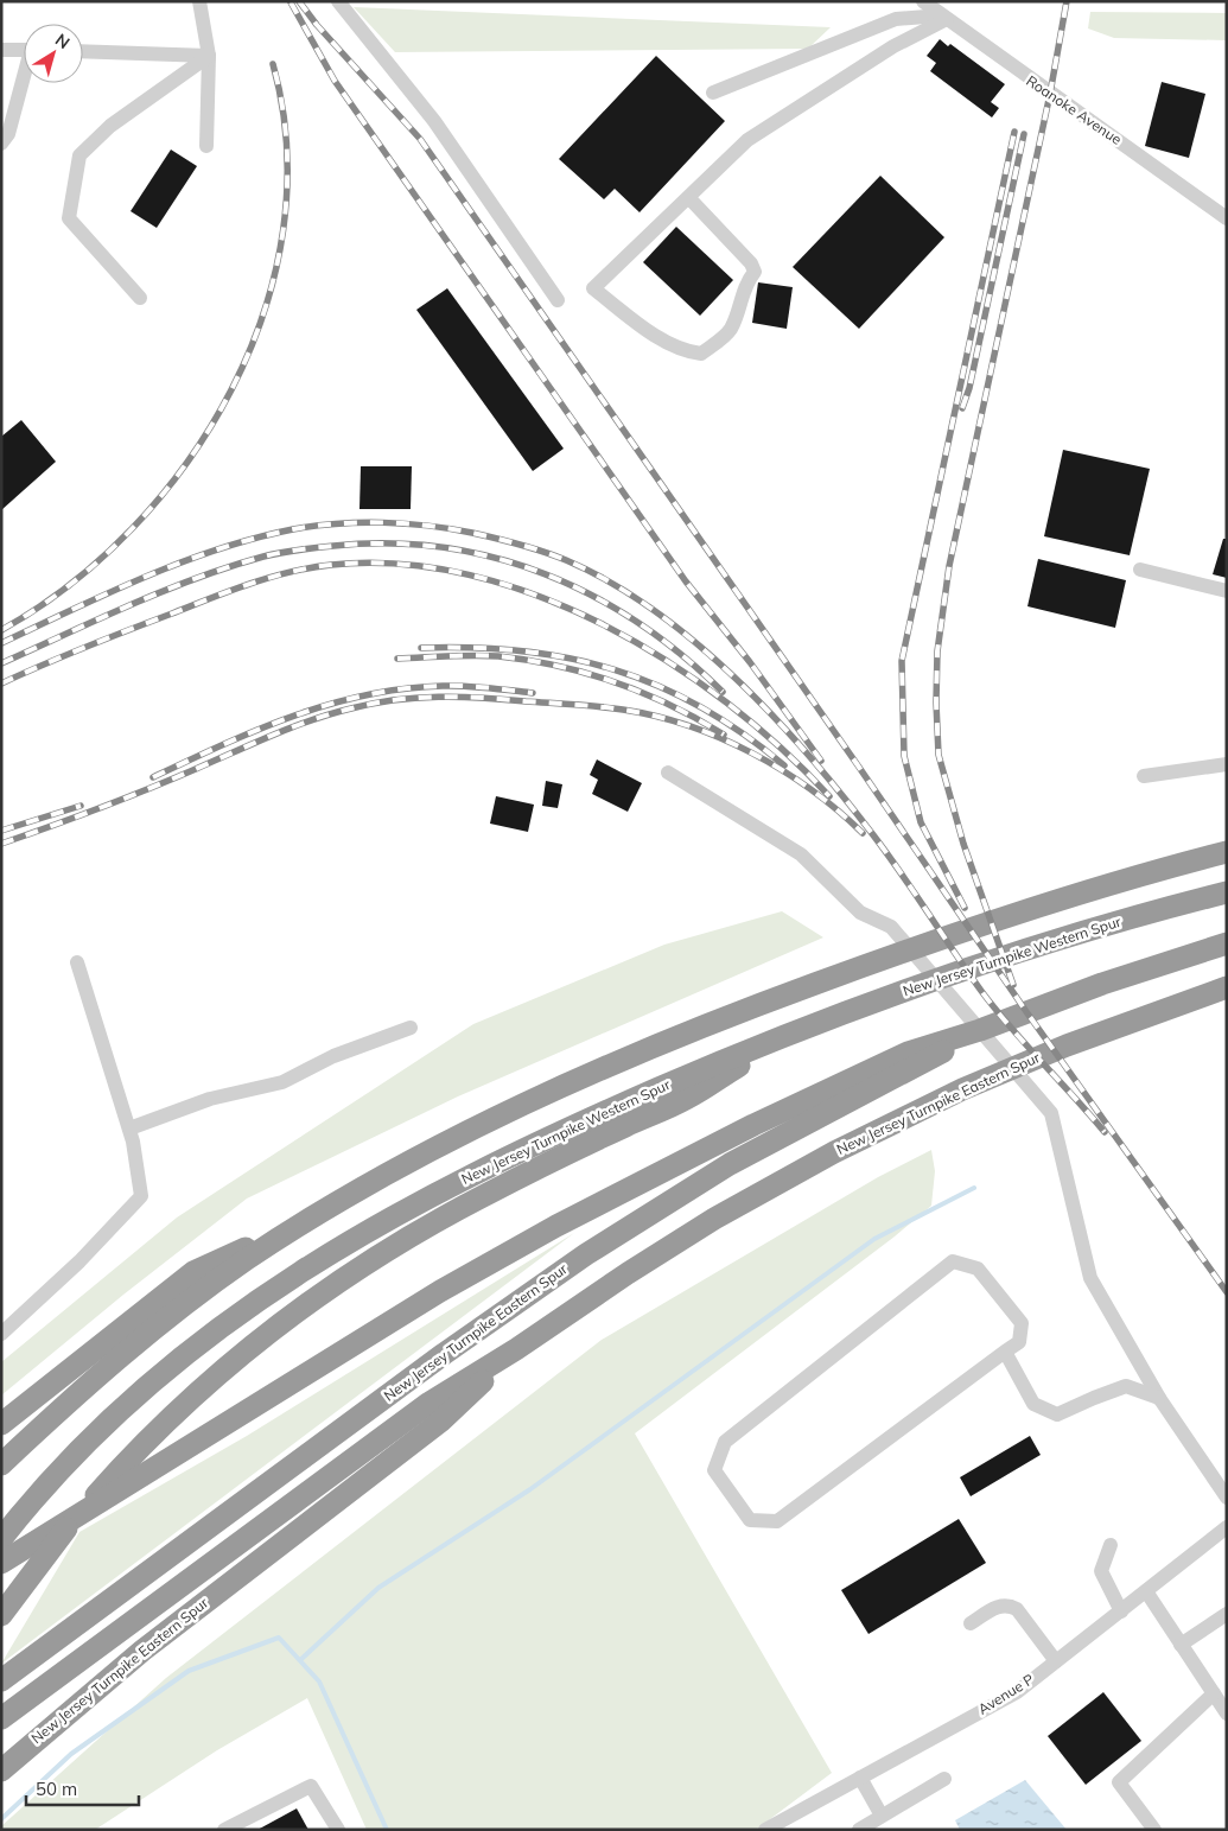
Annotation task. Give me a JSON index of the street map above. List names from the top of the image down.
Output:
{
  "streets": {
    "highway": ["New Jersey Turnpike Western Spur", "New Jersey Turnpike Eastern Spur"],
    "street": ["Roanoke Avenue", "Avenue P"]
  },
  "scale_bar": "50 m",
  "north": "top right"
}
